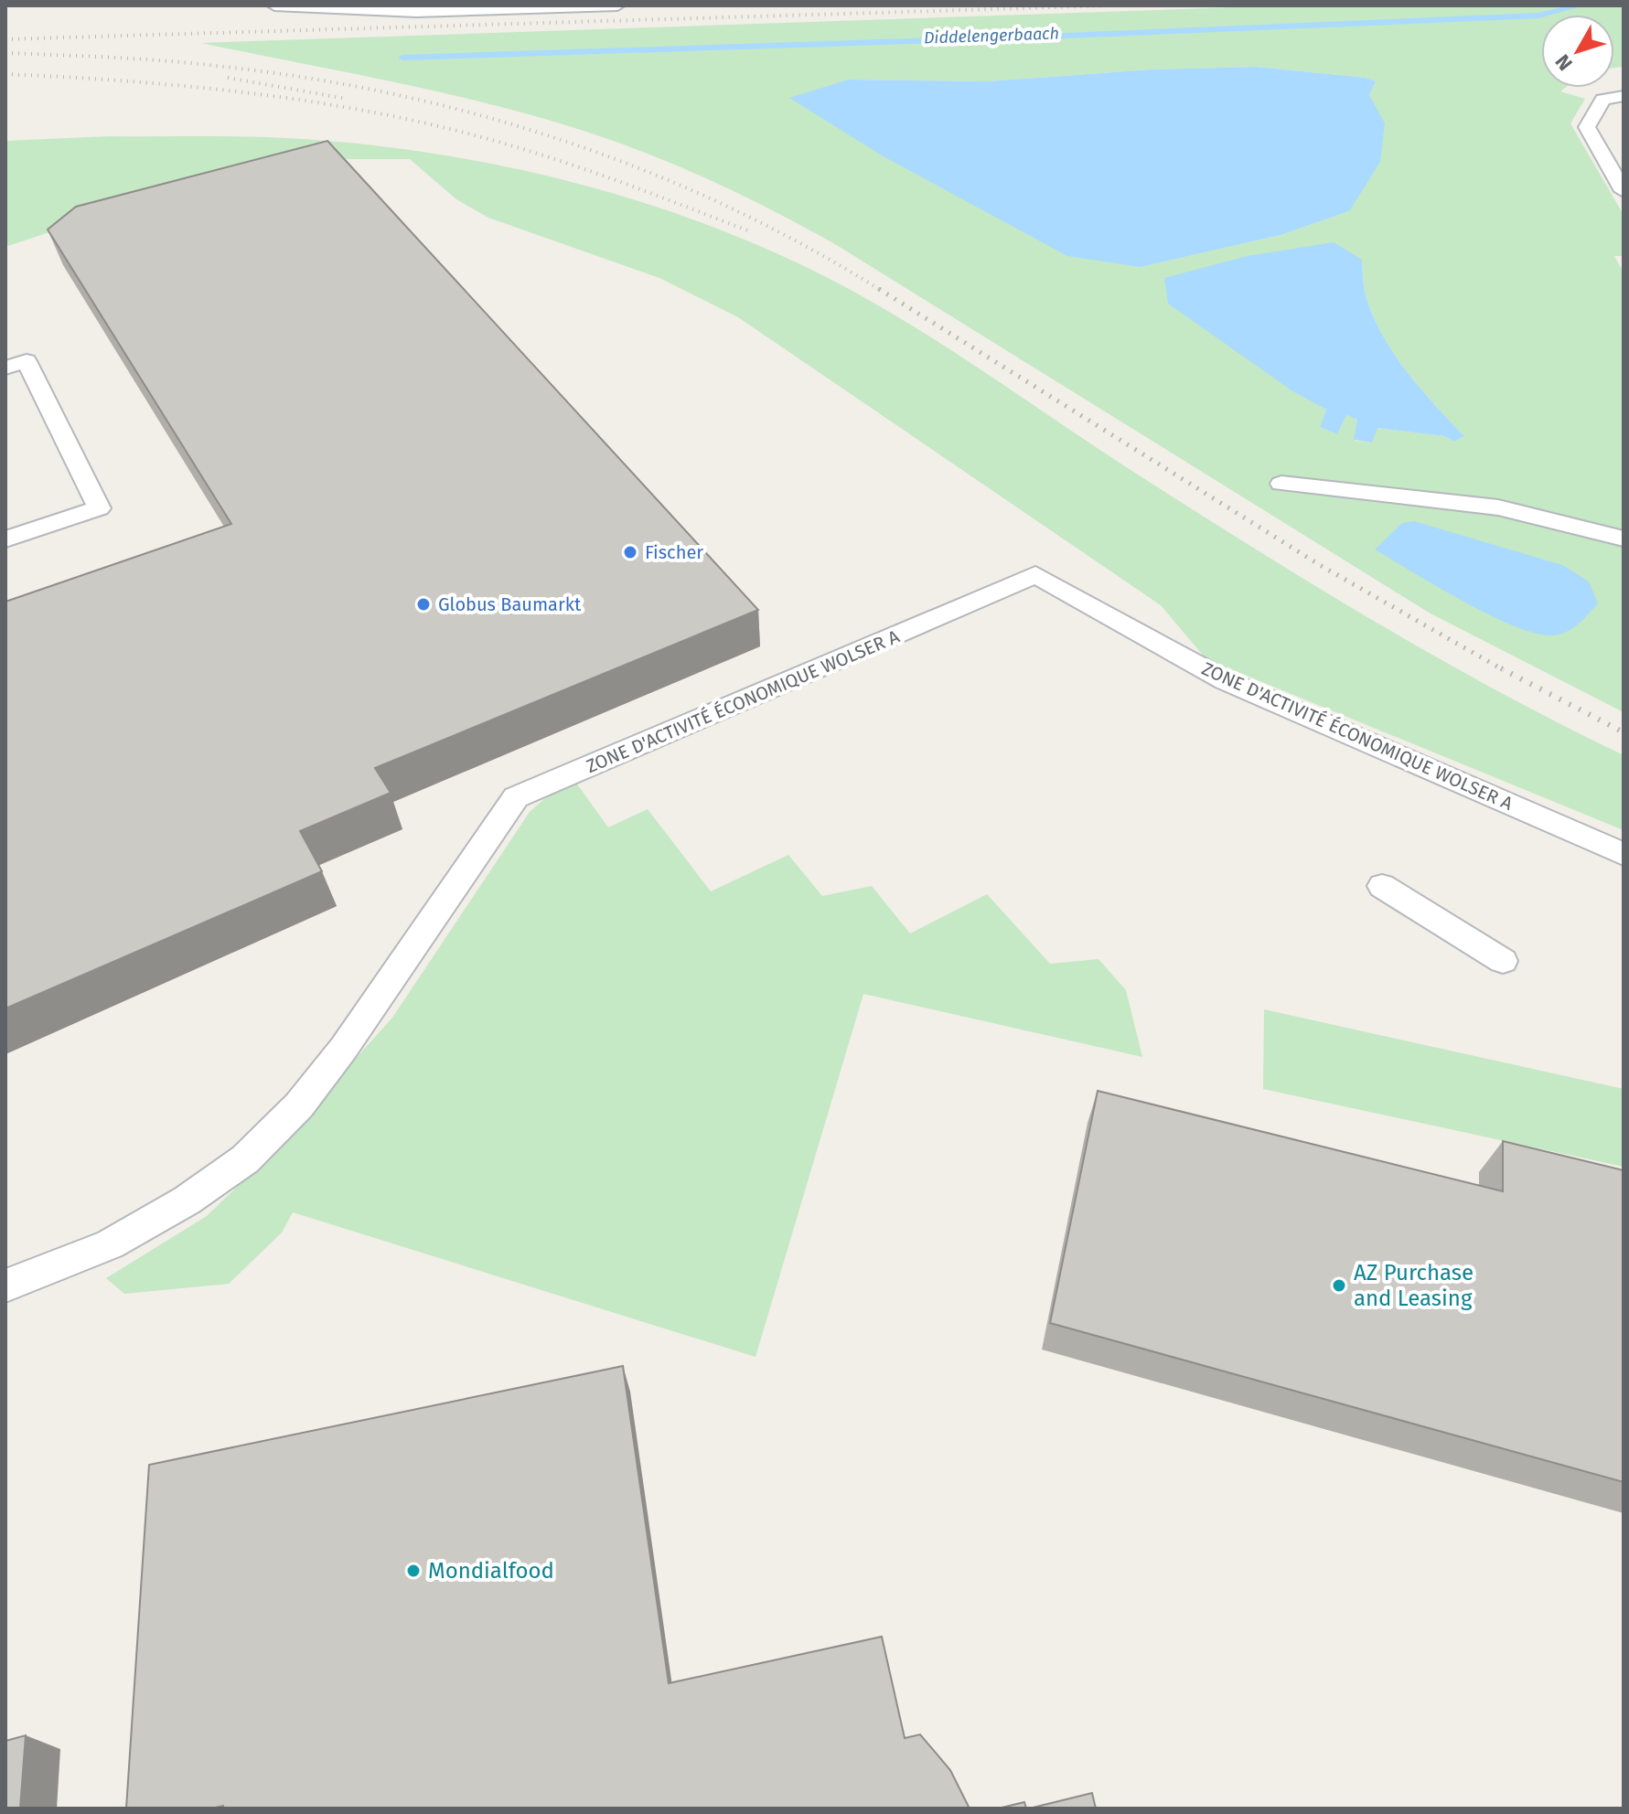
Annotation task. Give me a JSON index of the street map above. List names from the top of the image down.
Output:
{
  "streets": {
    "lane": ["ZONE D'ACTIVITÉ ÉCONOMIQUE WOLSER A"]
  },
  "water": ["Diddelengerbaach"],
  "places": [
    "Fischer",
    "Globus Baumarkt",
    "AZ Purchase and Leasing",
    "Mondialfood"
  ],
  "north": "bottom left"
}
